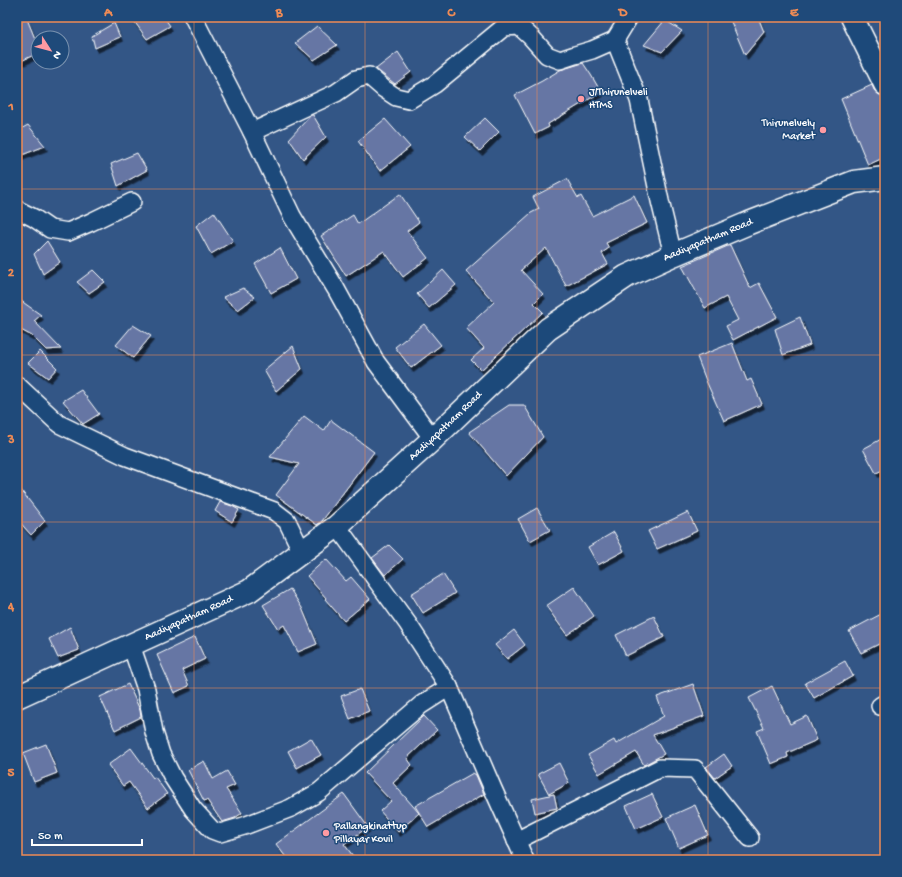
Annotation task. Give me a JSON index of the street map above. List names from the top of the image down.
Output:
{
  "streets": {
    "street": ["Aadiyapatham Road"]
  },
  "places": ["J/Thirunelveli HTMS", "Thirunelvely Market", "Pallangkinattup Pillayar Kovil"],
  "scale_bar": "50 m",
  "north": "bottom right",
  "grid": {
    "columns": [
      "A",
      "B",
      "C",
      "D",
      "E"
    ],
    "rows": [
      "1",
      "2",
      "3",
      "4",
      "5"
    ]
  }
}
